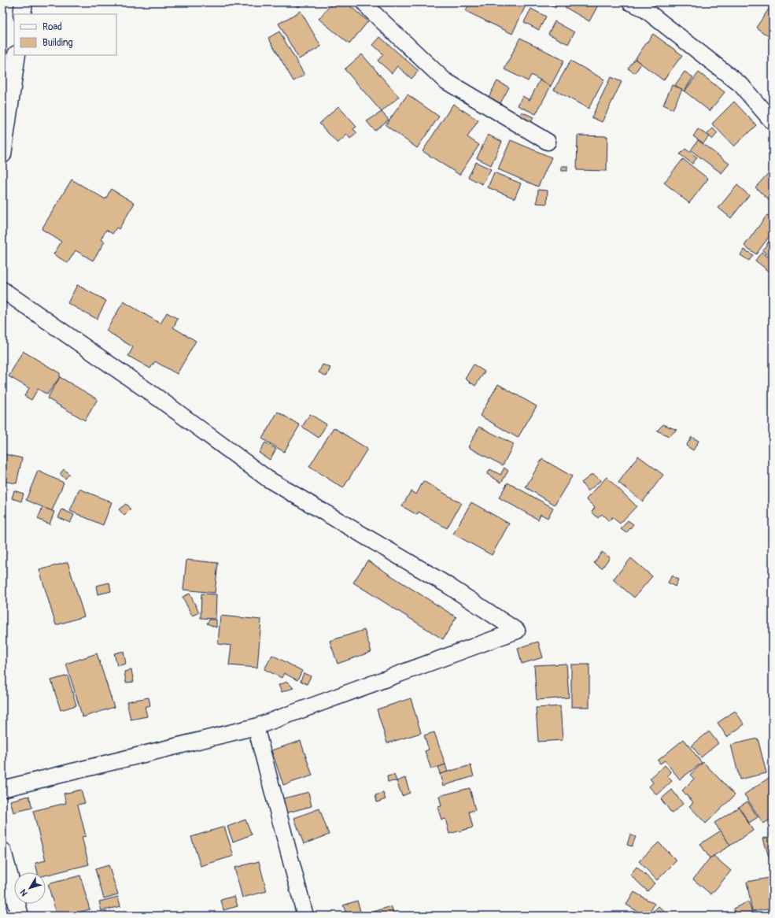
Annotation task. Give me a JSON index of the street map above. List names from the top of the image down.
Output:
{
  "legend": ["Road", "Building"],
  "north": "bottom left"
}
